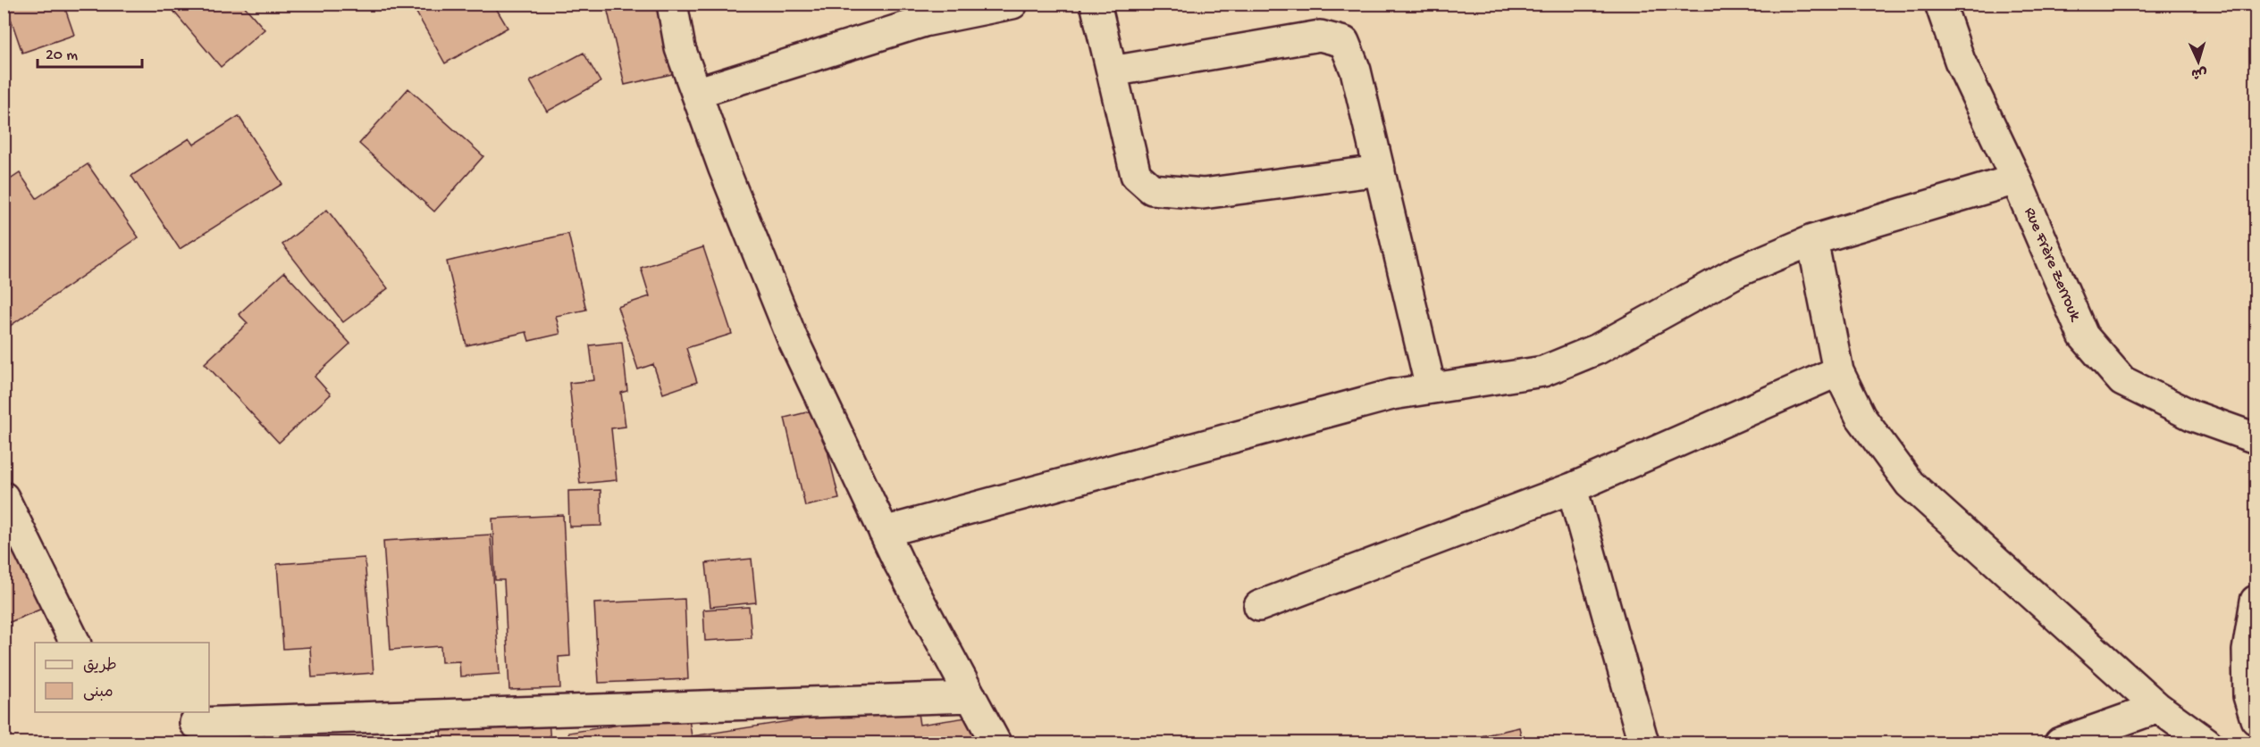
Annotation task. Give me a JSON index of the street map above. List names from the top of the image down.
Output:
{
  "streets": {
    "street": ["Rue Frère Zerrouk"]
  },
  "legend": ["طريق", "مبنى"],
  "scale_bar": "20 m",
  "north": "bottom"
}
